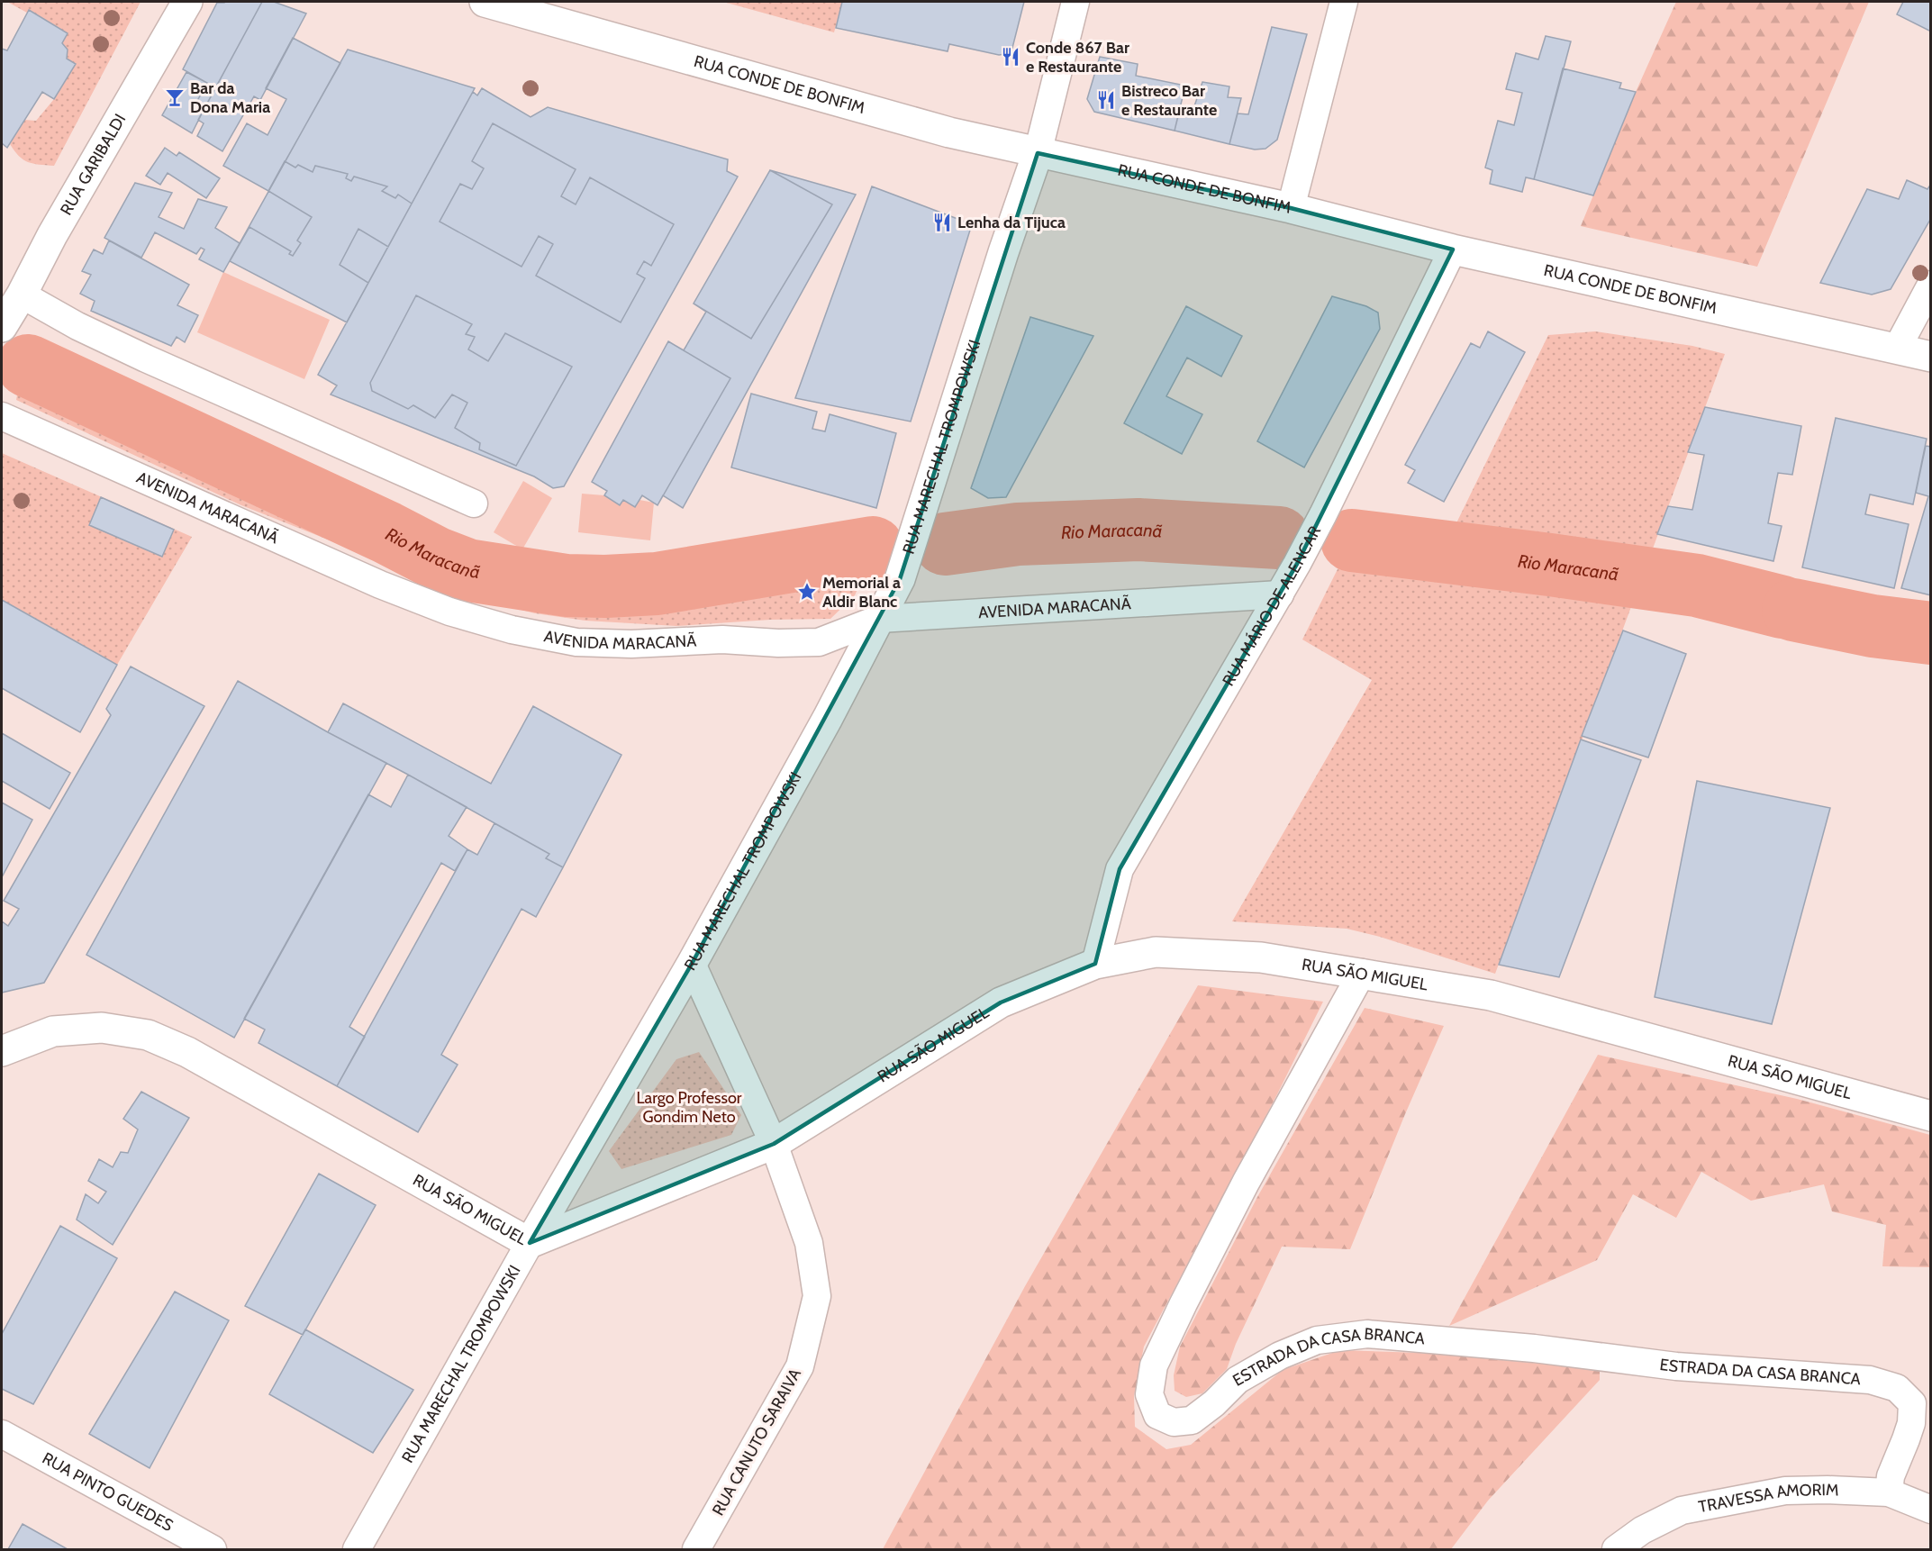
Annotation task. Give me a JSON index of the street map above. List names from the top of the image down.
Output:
{
  "streets": {
    "street": [
      "RUA CONDE DE BONFIM",
      "RUA GARIBALDI",
      "RUA MARECHAL TROMPOWSKI",
      "AVENIDA MARACANÃ",
      "RUA MÁRIO DE ALENCAR",
      "RUA SÃO MIGUEL",
      "ESTRADA DA CASA BRANCA",
      "RUA CANUTO SARAIVA",
      "RUA PINTO GUEDES",
      "TRAVESSA AMORIM"
    ]
  },
  "crossings": [
    ["RUA CONDE DE BONFIM", "RUA MARECHAL TROMPOWSKI"],
    ["RUA CONDE DE BONFIM", "RUA MÁRIO DE ALENCAR"],
    ["RUA MARECHAL TROMPOWSKI", "AVENIDA MARACANÃ"],
    ["RUA MARECHAL TROMPOWSKI", "RUA SÃO MIGUEL"],
    ["AVENIDA MARACANÃ", "RUA MÁRIO DE ALENCAR"],
    ["RUA MÁRIO DE ALENCAR", "RUA SÃO MIGUEL"],
    ["RUA SÃO MIGUEL", "ESTRADA DA CASA BRANCA"],
    ["RUA SÃO MIGUEL", "RUA CANUTO SARAIVA"],
    ["ESTRADA DA CASA BRANCA", "TRAVESSA AMORIM"]
  ],
  "water": ["Rio Maracanã"],
  "parks": ["Largo Professor Gondim Neto"],
  "places": {
    "restaurant": ["Conde 867 Bar e Restaurante", "Bistreco Bar e Restaurante", "Lenha da Tijuca"],
    "bar": ["Bar da Dona Maria"],
    "place": ["Memorial a Aldir Blanc"]
  }
}
